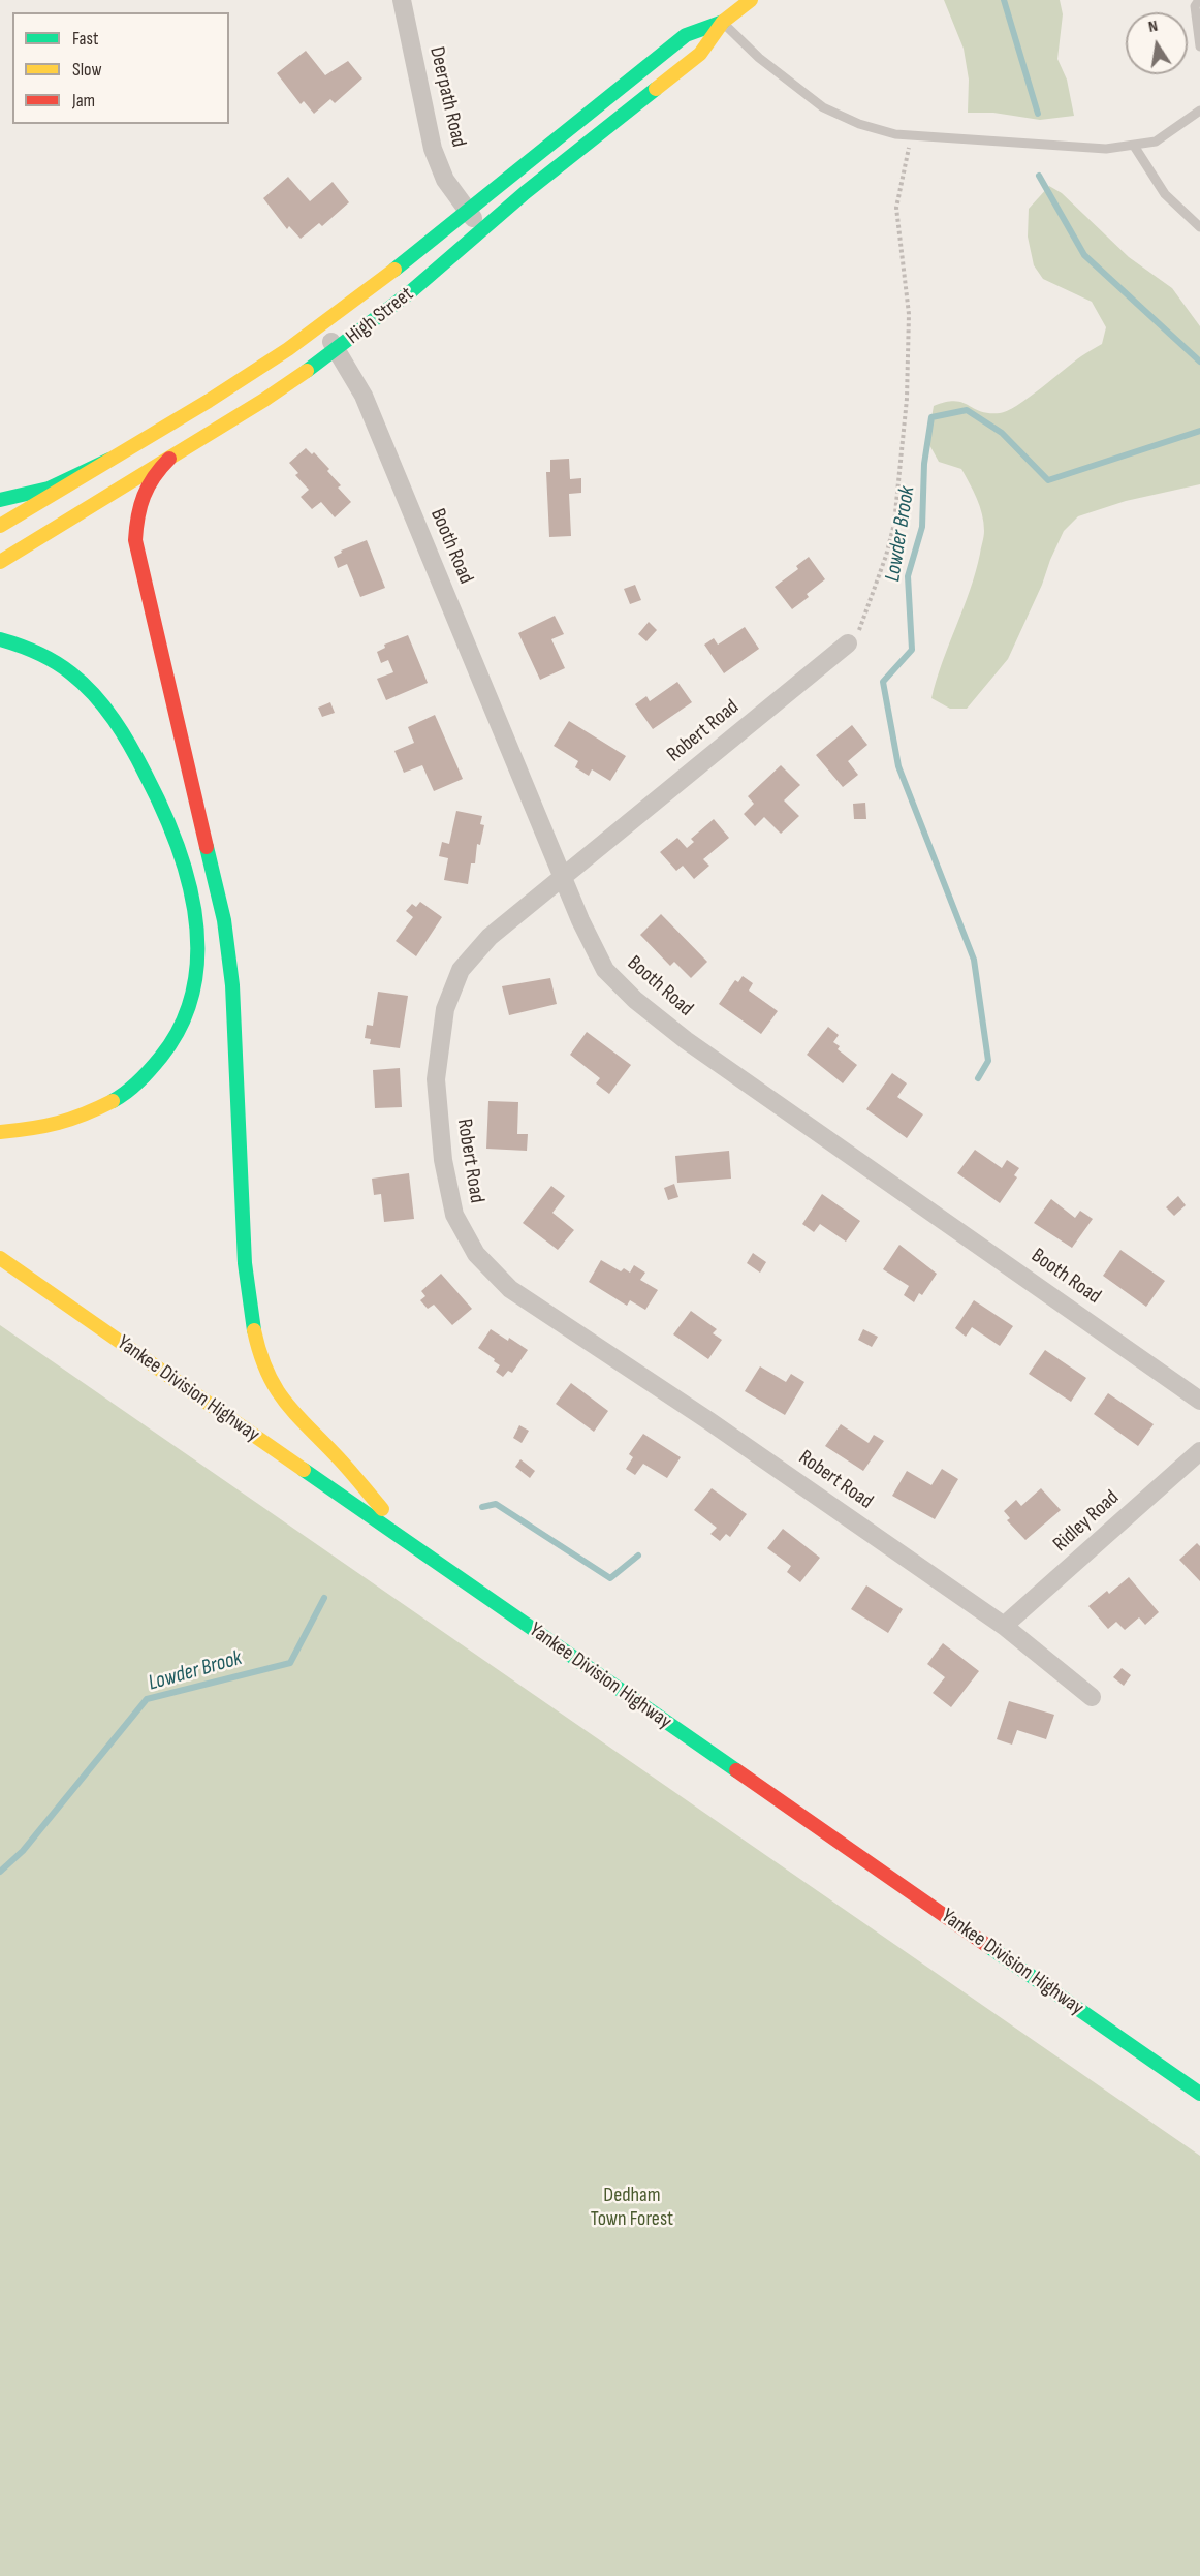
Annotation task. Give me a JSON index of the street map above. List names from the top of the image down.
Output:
{
  "streets": {
    "main road": ["High Street", "Yankee Division Highway"],
    "street": [
      "Deerpath Road",
      "Booth Road",
      "Robert Road",
      "Ridley Road"
    ]
  },
  "crossings": [
    ["Deerpath Road", "High Street"],
    ["High Street", "Booth Road"],
    ["Booth Road", "Robert Road"],
    ["Robert Road", "Ridley Road"]
  ],
  "water": ["Lowder Brook"],
  "parks": ["Dedham Town Forest"],
  "legend": ["Fast", "Slow", "Jam"],
  "north": "top"
}
